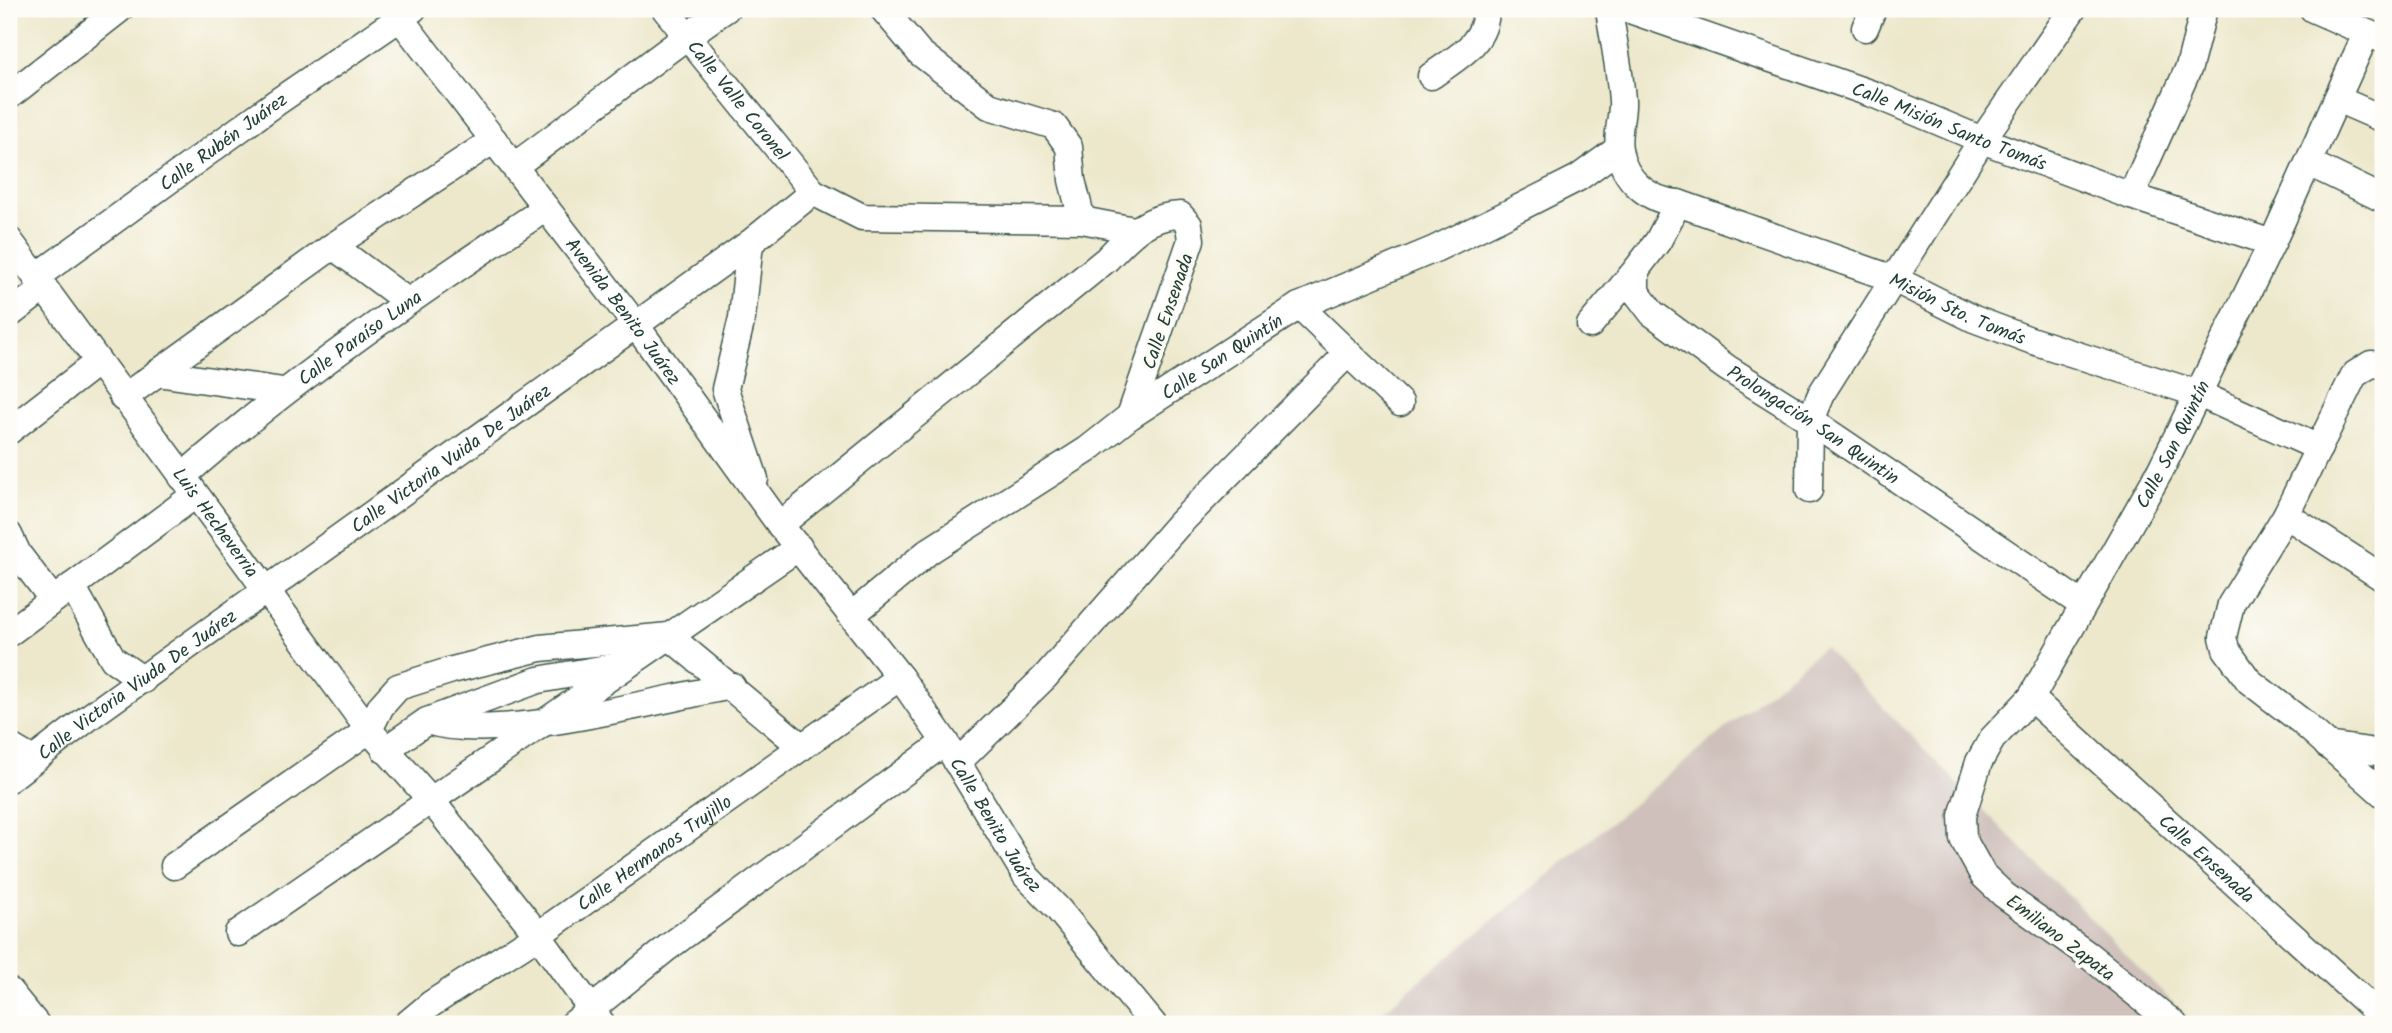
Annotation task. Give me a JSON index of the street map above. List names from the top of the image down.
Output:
{
  "streets": {
    "street": [
      "Calle Valle Coronel",
      "Calle Misión Santo Tomás",
      "Calle Rubén Juárez",
      "Misión Sto. Tomás",
      "Avenida Benito Juárez",
      "Calle Ensenada",
      "Calle Paraíso Luna",
      "Calle San Quintín",
      "Prolongación San Quintin",
      "Calle Victoria Vuida De Juárez",
      "Luis Hecheverria",
      "Calle Victoria Viuda De Juárez",
      "Calle Benito Juárez",
      "Calle Hermanos Trujillo",
      "Emiliano Zapata"
    ]
  },
  "crossings": [
    ["Calle Valle Coronel", "Calle Victoria Vuida De Juárez"],
    ["Calle Misión Santo Tomás", "Calle San Quintín"],
    ["Calle Rubén Juárez", "Avenida Benito Juárez"],
    ["Calle Rubén Juárez", "Luis Hecheverria"],
    ["Misión Sto. Tomás", "Calle San Quintín"],
    ["Avenida Benito Juárez", "Calle Paraíso Luna"],
    ["Avenida Benito Juárez", "Calle San Quintín"],
    ["Avenida Benito Juárez", "Calle Victoria Vuida De Juárez"],
    ["Avenida Benito Juárez", "Calle Benito Juárez"],
    ["Calle Ensenada", "Calle San Quintín"],
    ["Calle Paraíso Luna", "Luis Hecheverria"],
    ["Calle San Quintín", "Prolongación San Quintin"],
    ["Calle San Quintín", "Calle Benito Juárez"],
    ["Calle San Quintín", "Emiliano Zapata"],
    ["Calle Victoria Vuida De Juárez", "Luis Hecheverria"],
    ["Calle Victoria Vuida De Juárez", "Calle Victoria Viuda De Juárez"],
    ["Luis Hecheverria", "Calle Victoria Viuda De Juárez"],
    ["Luis Hecheverria", "Calle Hermanos Trujillo"],
    ["Calle Benito Juárez", "Calle Hermanos Trujillo"]
  ]
}
